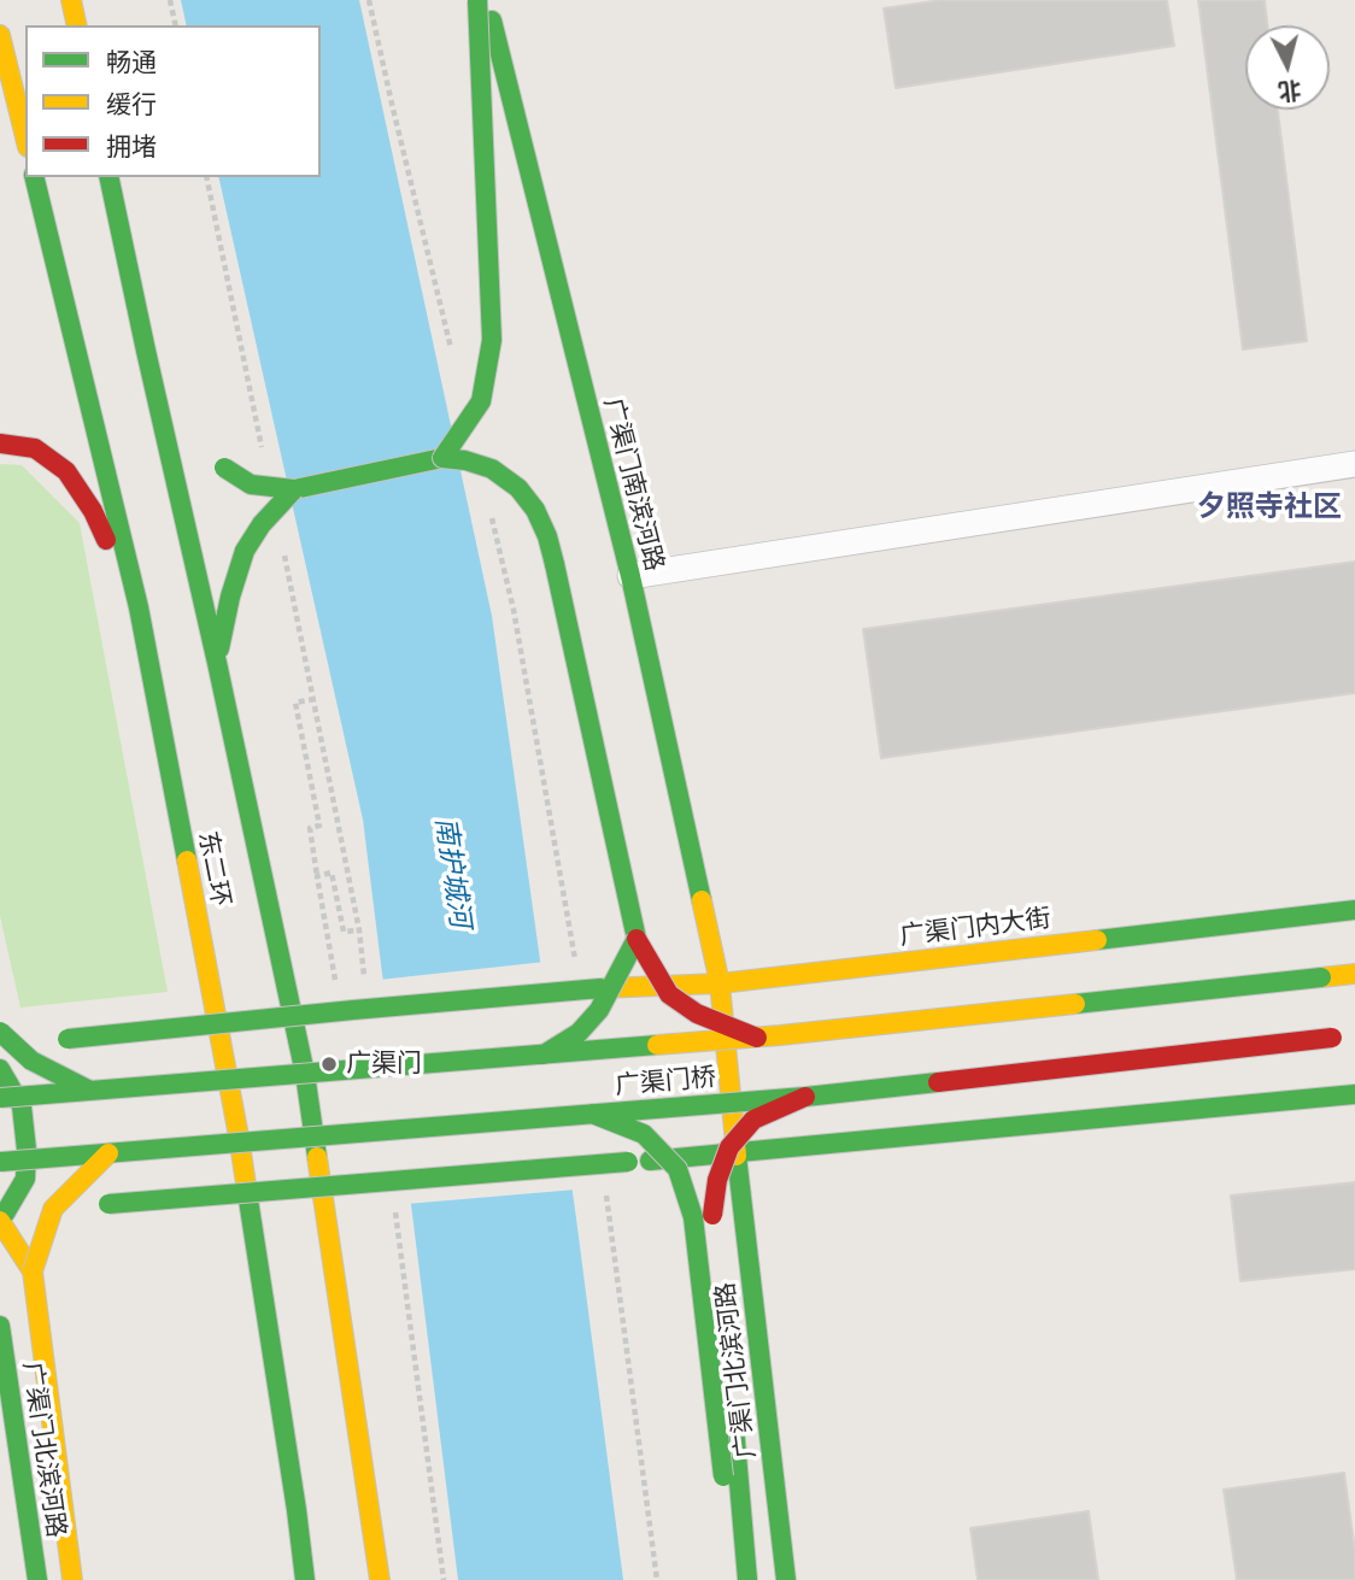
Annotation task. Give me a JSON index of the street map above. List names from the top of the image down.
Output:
{
  "streets": {
    "main road": [
      "广渠门南滨河路",
      "东二环",
      "广渠门内大街",
      "广渠门桥",
      "广渠门北滨河路"
    ]
  },
  "crossings": [
    ["广渠门南滨河路", "广渠门内大街"],
    ["广渠门南滨河路", "广渠门北滨河路"]
  ],
  "districts": ["夕照寺社区"],
  "water": ["南护城河"],
  "places": ["广渠门"],
  "legend": ["畅通", "缓行", "拥堵"],
  "north": "bottom"
}
